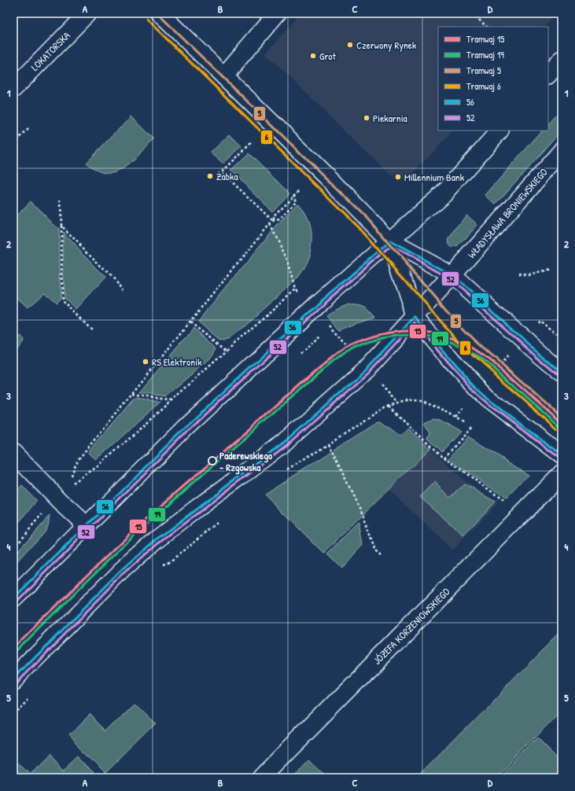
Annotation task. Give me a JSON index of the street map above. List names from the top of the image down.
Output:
{
  "streets": {
    "main road": ["LOKATORSKA", "WŁADYSŁAWA BRONIEWSKIEGO", "JÓZEFA KORZENIOWSKIEGO"]
  },
  "places": [
    "Czerwony Rynek",
    "Grot",
    "Piekarnia",
    "Żabka",
    "Millennium Bank",
    "RS Elektronik",
    "Paderewskiego - Rzgowska"
  ],
  "lines": [
    "tram line 5",
    "tram line 6",
    "transit line 56",
    "transit line 52",
    "tram line 15",
    "tram line 19"
  ],
  "legend": [
    "Tramwaj 15",
    "Tramwaj 19",
    "Tramwaj 5",
    "Tramwaj 6",
    "56",
    "52"
  ],
  "grid": {
    "columns": [
      "A",
      "B",
      "C",
      "D"
    ],
    "rows": [
      "1",
      "2",
      "3",
      "4",
      "5"
    ]
  }
}
